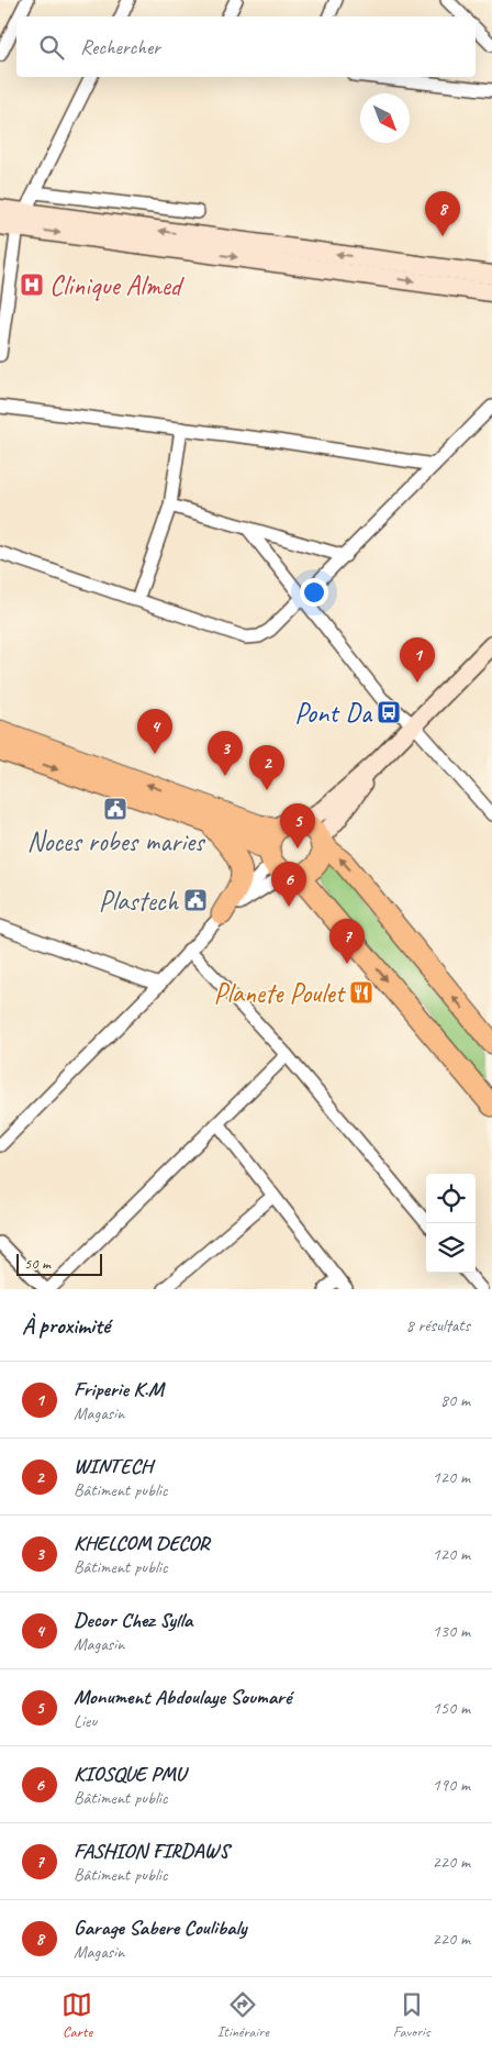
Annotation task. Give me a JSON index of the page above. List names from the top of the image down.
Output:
{
  "places": {
    "hospital": ["Clinique Almed"],
    "bus stop": ["Pont Da"],
    "public building": ["Noces robes maries", "Plastech"],
    "restaurant": ["Planete Poulet"]
  },
  "scale_bar": "50 m",
  "north": "bottom right",
  "page": {
    "search": "Rechercher",
    "pins": [
      "8",
      "1",
      "4",
      "3",
      "2",
      "5",
      "6",
      "7"
    ],
    "scale": "50 m",
    "heading": ["À proximité", "8 résultats"],
    "list": [
      {
        "mark": "1",
        "name": "Friperie K.M",
        "note": "Magasin",
        "value": "80 m"
      },
      {
        "mark": "2",
        "name": "WINTECH",
        "note": "Bâtiment public",
        "value": "120 m"
      },
      {
        "mark": "3",
        "name": "KHELCOM DECOR",
        "note": "Bâtiment public",
        "value": "120 m"
      },
      {
        "mark": "4",
        "name": "Decor Chez Sylla",
        "note": "Magasin",
        "value": "130 m"
      },
      {
        "mark": "5",
        "name": "Monument Abdoulaye Soumaré",
        "note": "Lieu",
        "value": "150 m"
      },
      {
        "mark": "6",
        "name": "KIOSQUE PMU",
        "note": "Bâtiment public",
        "value": "190 m"
      },
      {
        "mark": "7",
        "name": "FASHION FIRDAWS",
        "note": "Bâtiment public",
        "value": "220 m"
      },
      {
        "mark": "8",
        "name": "Garage Sabere Coulibaly",
        "note": "Magasin",
        "value": "220 m"
      }
    ],
    "nav": ["Carte", "Itinéraire", "Favoris"]
  }
}
